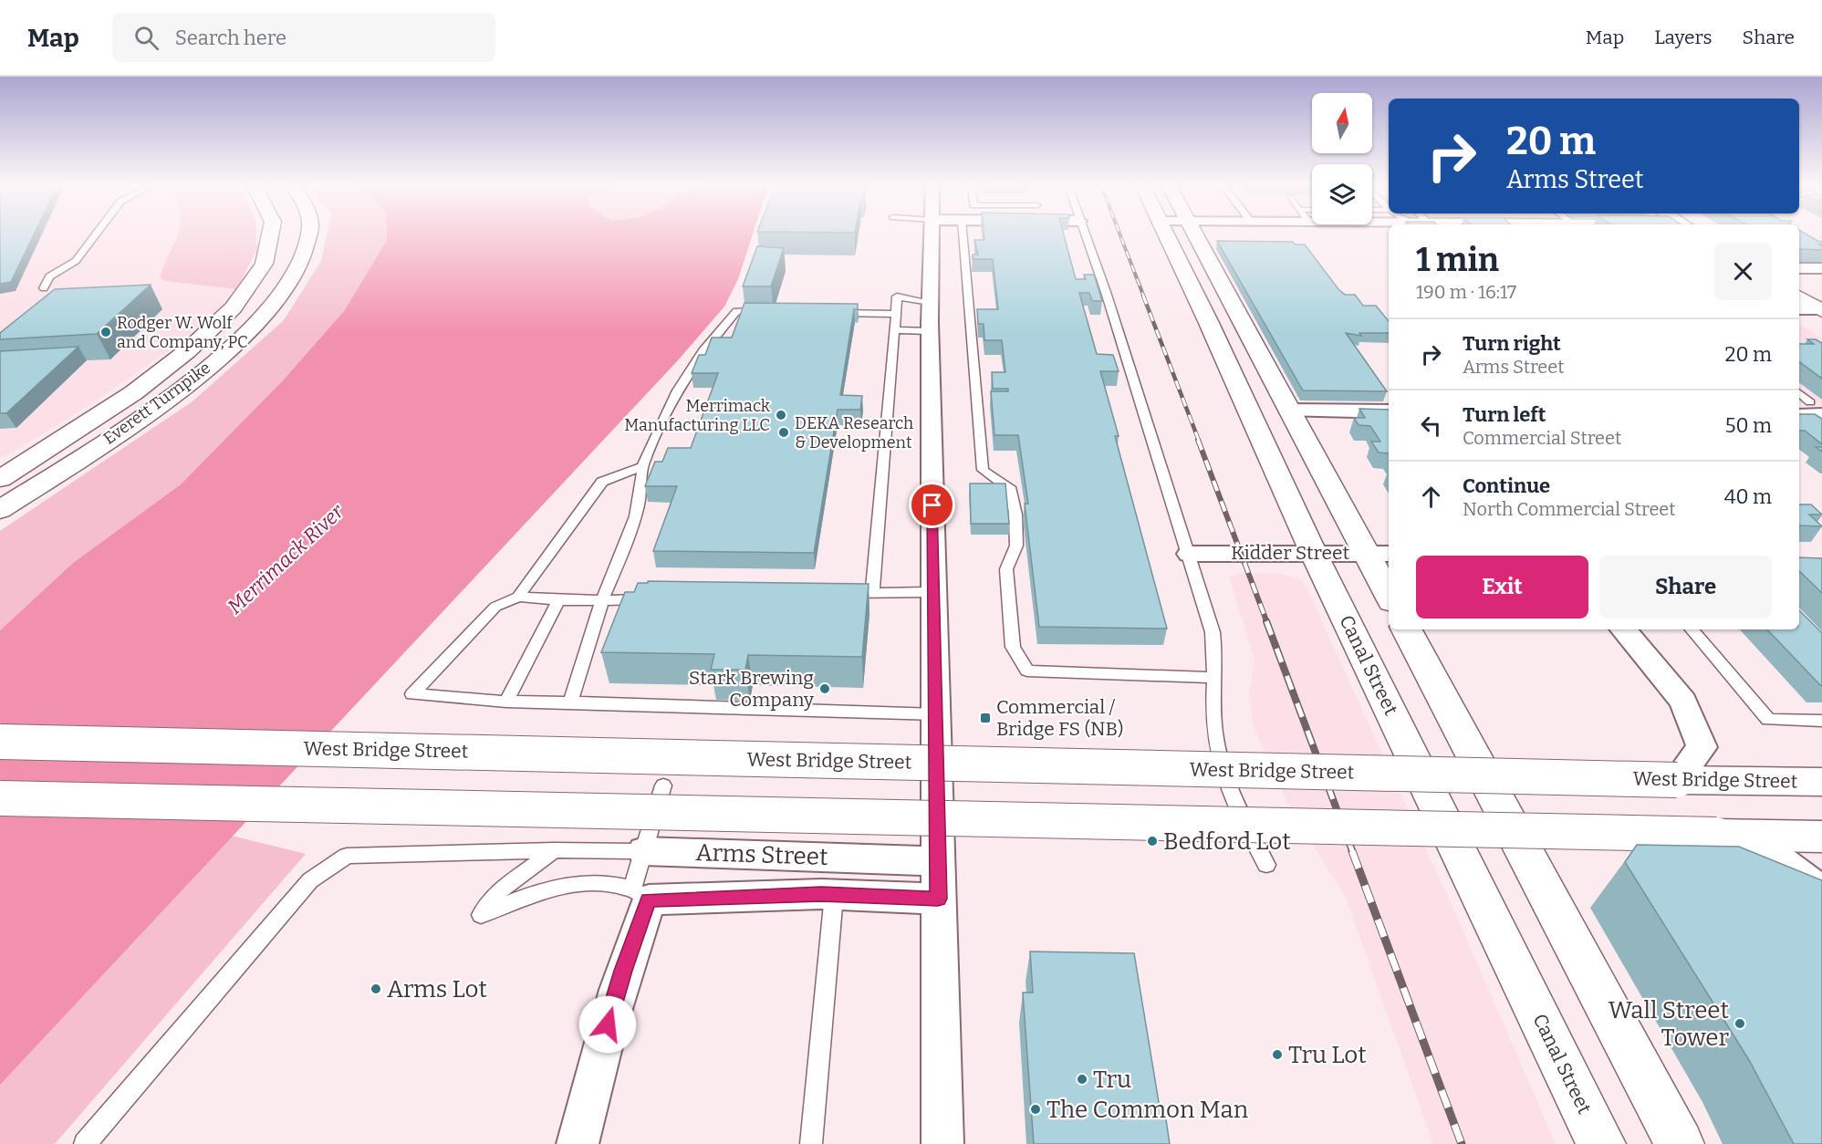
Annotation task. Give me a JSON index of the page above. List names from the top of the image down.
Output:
{
  "streets": {
    "main road": ["Everett Turnpike", "Canal Street", "West Bridge Street"],
    "street": ["Kidder Street", "Arms Street"]
  },
  "crossings": [
    ["Kidder Street", "Canal Street"]
  ],
  "water": ["Merrimack River"],
  "places": {
    "other": [
      "Rodger W. Wolf and Company, PC",
      "Merrimack Manufacturing LLC",
      "DEKA Research & Development",
      "Stark Brewing Company",
      "Bedford Lot",
      "Arms Lot",
      "Wall Street Tower",
      "Tru Lot",
      "Tru",
      "The Common Man"
    ],
    "transit": ["Commercial / Bridge FS (NB)"]
  },
  "north": "top",
  "page": {
    "header": "Map",
    "search": "Search here",
    "nav": ["Map", "Layers", "Share"],
    "turn": ["20 m", "Arms Street"],
    "heading": ["1 min", "190 m · 16:17"],
    "list": [
      {
        "name": "Turn right",
        "note": "Arms Street",
        "value": "20 m"
      },
      {
        "name": "Turn left",
        "note": "Commercial Street",
        "value": "50 m"
      },
      {
        "name": "Continue",
        "note": "North Commercial Street",
        "value": "40 m"
      }
    ],
    "buttons": ["Exit", "Share"]
  }
}
